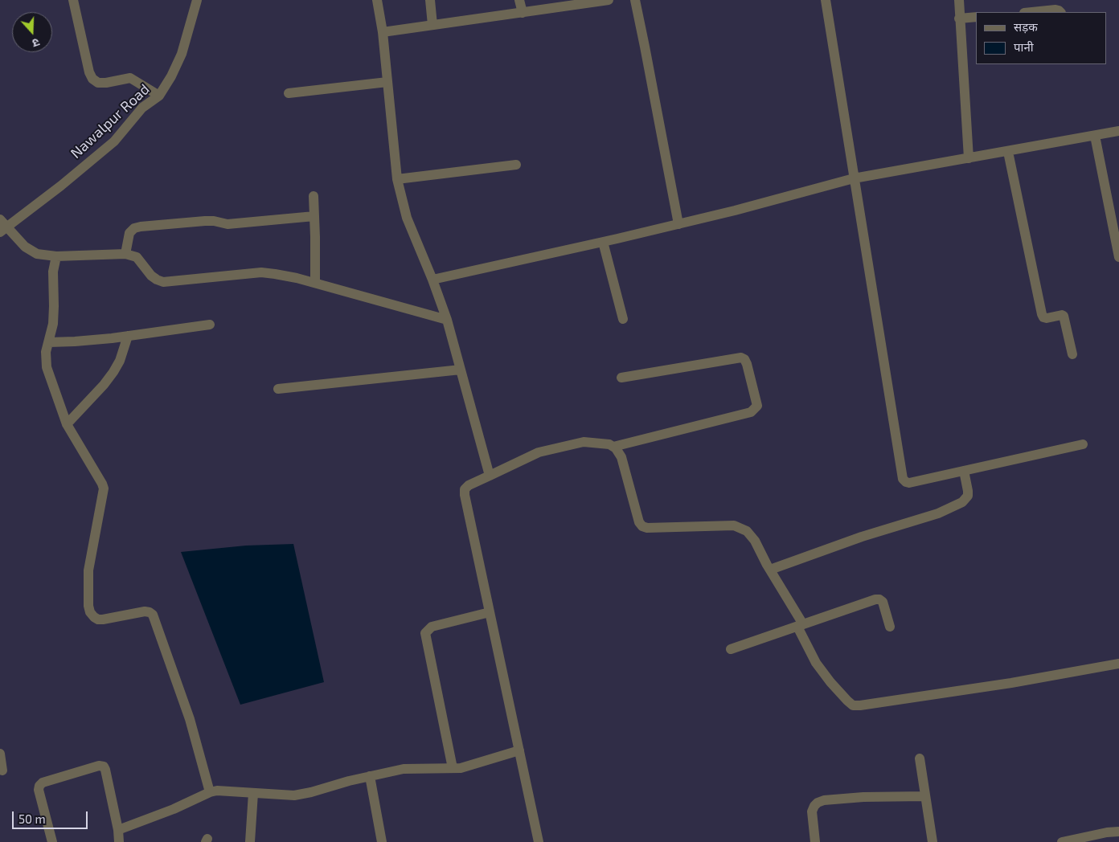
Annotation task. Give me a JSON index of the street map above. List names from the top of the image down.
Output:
{
  "streets": {
    "street": ["Nawalpur Road"]
  },
  "legend": ["सड़क", "पानी"],
  "scale_bar": "50 m",
  "north": "bottom"
}
